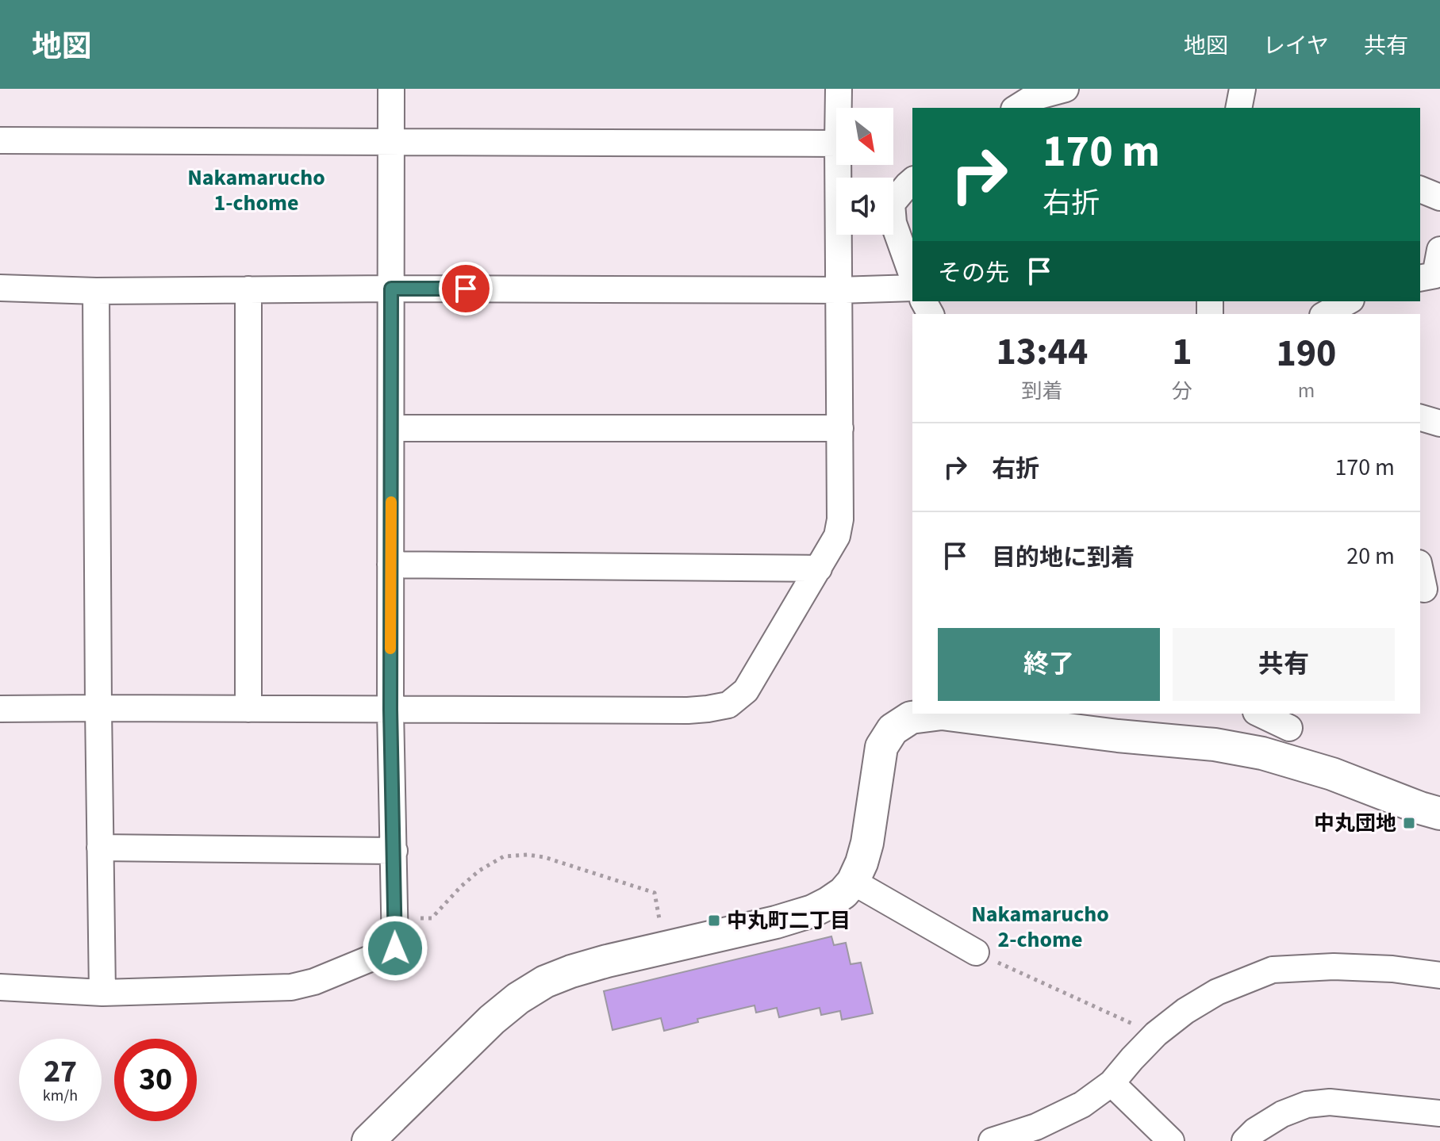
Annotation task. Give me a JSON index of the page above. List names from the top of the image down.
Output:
{
  "districts": ["Nakamarucho 1-chome", "Nakamarucho 2-chome"],
  "places": {
    "transit": ["中丸団地", "中丸町二丁目"]
  },
  "north": "bottom right",
  "page": {
    "header": "地図",
    "nav": ["地図", "レイヤ", "共有"],
    "turn": ["170 m", "右折"],
    "then": "その先",
    "eta": [
      "13:44",
      "到着",
      "1",
      "分",
      "190",
      "m"
    ],
    "list": [
      {
        "name": "右折",
        "value": "170 m"
      },
      {
        "name": "目的地に到着",
        "value": "20 m"
      }
    ],
    "buttons": ["終了", "共有"],
    "speed": "27 km/h",
    "limit": "30"
  }
}
